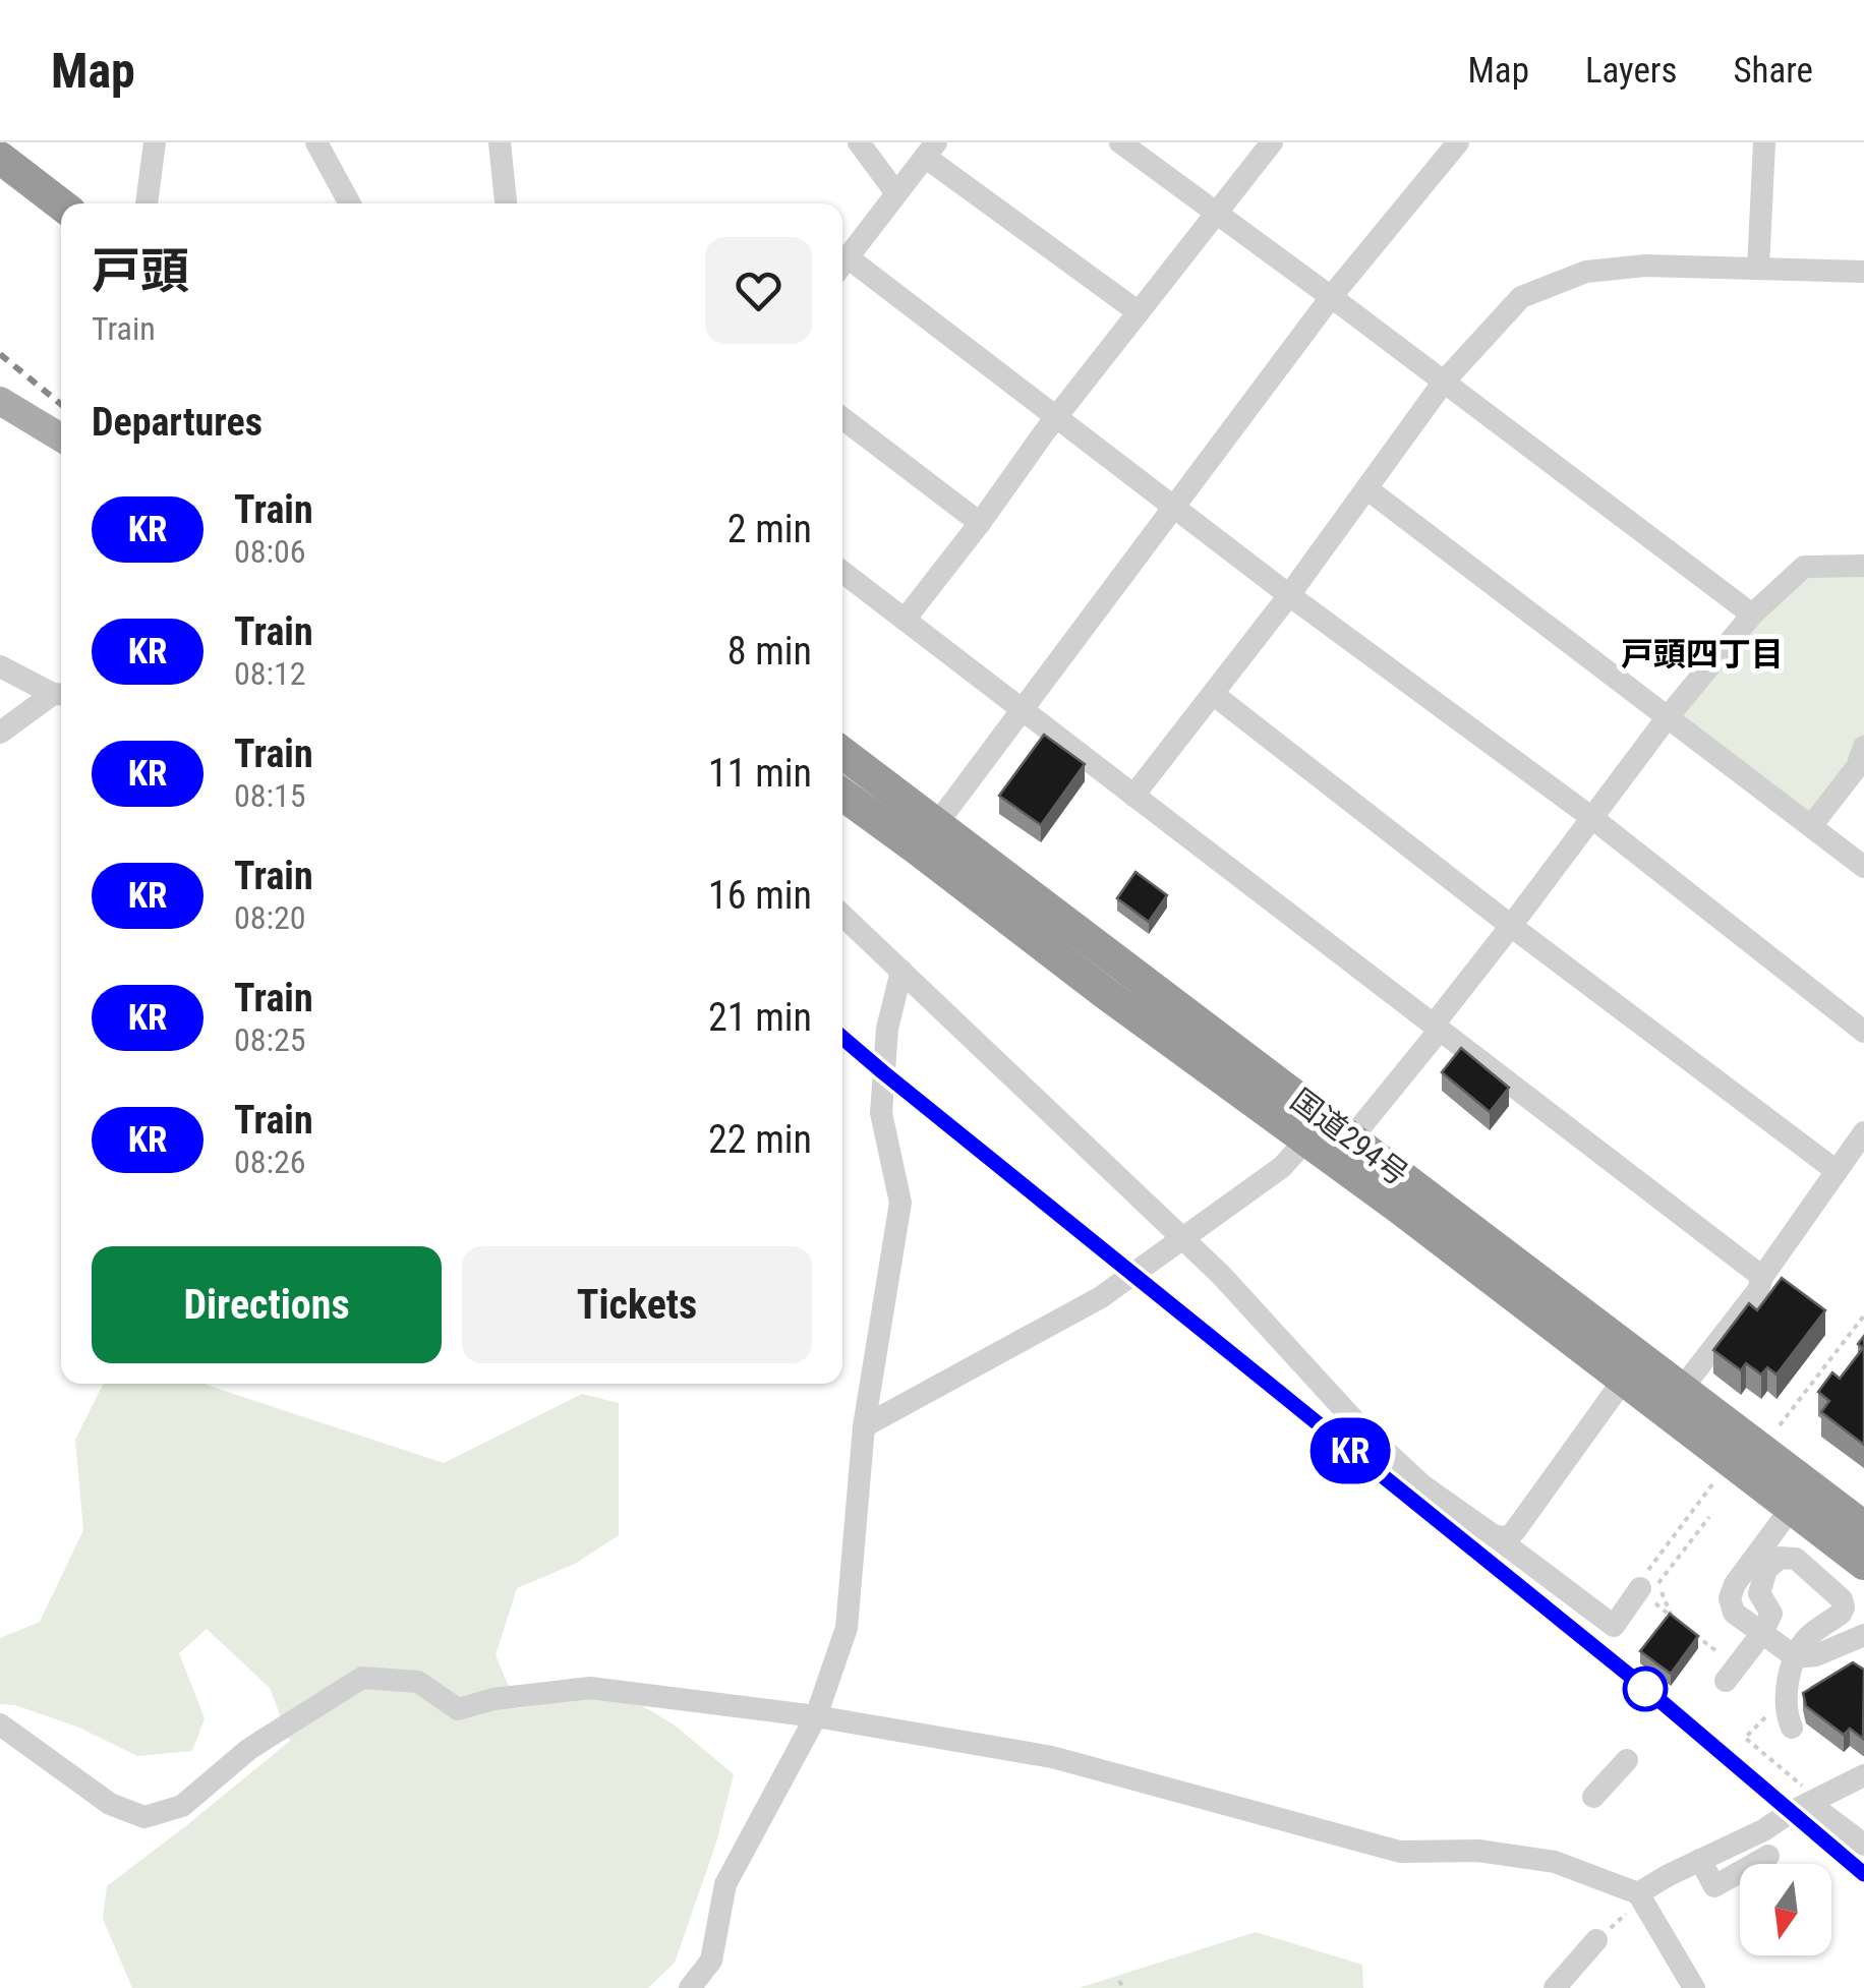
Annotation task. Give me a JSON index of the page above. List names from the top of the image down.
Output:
{
  "streets": {
    "highway": ["国道294号"]
  },
  "districts": ["戸頭四丁目"],
  "north": "bottom",
  "page": {
    "header": "Map",
    "nav": ["Map", "Layers", "Share"],
    "on_map": "KR",
    "heading": [
      ["戸頭", "Train"],
      "Departures"
    ],
    "list": [
      {
        "mark": "KR",
        "name": "Train",
        "note": "08:06",
        "value": "2 min"
      },
      {
        "mark": "KR",
        "name": "Train",
        "note": "08:12",
        "value": "8 min"
      },
      {
        "mark": "KR",
        "name": "Train",
        "note": "08:15",
        "value": "11 min"
      },
      {
        "mark": "KR",
        "name": "Train",
        "note": "08:20",
        "value": "16 min"
      },
      {
        "mark": "KR",
        "name": "Train",
        "note": "08:25",
        "value": "21 min"
      },
      {
        "mark": "KR",
        "name": "Train",
        "note": "08:26",
        "value": "22 min"
      }
    ],
    "buttons": ["Directions", "Tickets"]
  }
}
